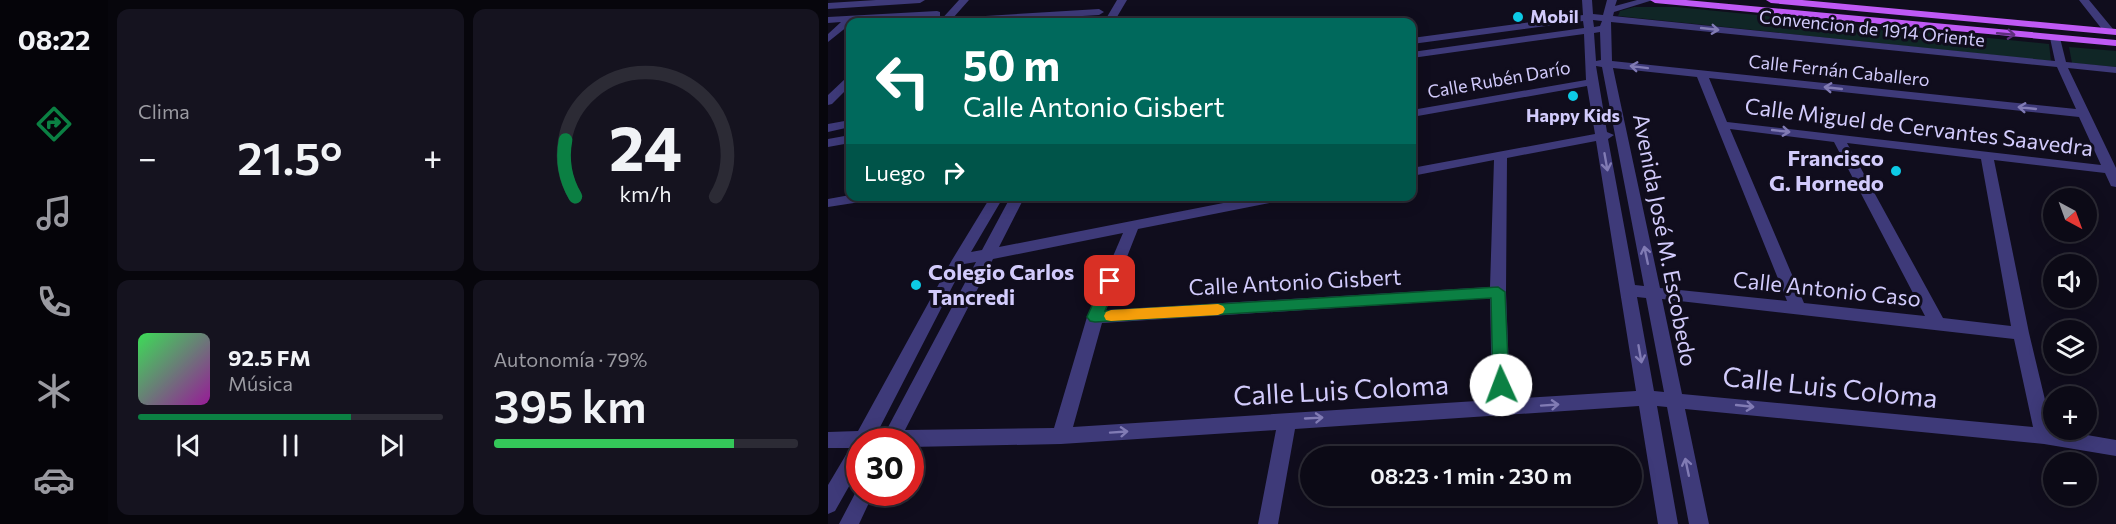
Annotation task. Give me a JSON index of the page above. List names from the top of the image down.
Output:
{
  "streets": {
    "street": [
      "Convencion de 1914 Oriente",
      "Calle Fernán Caballero",
      "Calle Rubén Darío",
      "Calle Miguel de Cervantes Saavedra",
      "Avenida José M. Escobedo",
      "Calle Antonio Gisbert",
      "Calle Antonio Caso",
      "Calle Luis Coloma"
    ]
  },
  "crossings": [
    ["Convencion de 1914 Oriente", "Avenida José M. Escobedo"],
    ["Calle Fernán Caballero", "Avenida José M. Escobedo"],
    ["Calle Rubén Darío", "Avenida José M. Escobedo"],
    ["Avenida José M. Escobedo", "Calle Antonio Caso"],
    ["Avenida José M. Escobedo", "Calle Luis Coloma"]
  ],
  "one_way": ["Convencion de 1914 Oriente", "Calle Fernán Caballero", "Calle Luis Coloma"],
  "places": [
    "Mobil",
    "Happy Kids",
    "Francisco G. Hornedo",
    "Colegio Carlos Tancredi"
  ],
  "north": "bottom right",
  "page": {
    "tabs": "08:22",
    "tile": [
      "Clima",
      ["Autonomía · 79%", "395 km"]
    ],
    "turn": ["50 m", "Calle Antonio Gisbert"],
    "heat": ["−", "21.5°", "+"],
    "then": "Luego",
    "map_buttons": ["+", "−"],
    "song": ["92.5 FM", "Música"],
    "limit": "30",
    "trip": "08:23 · 1 min · 230 m",
    "gauge": ["24", "km/h"]
  }
}
